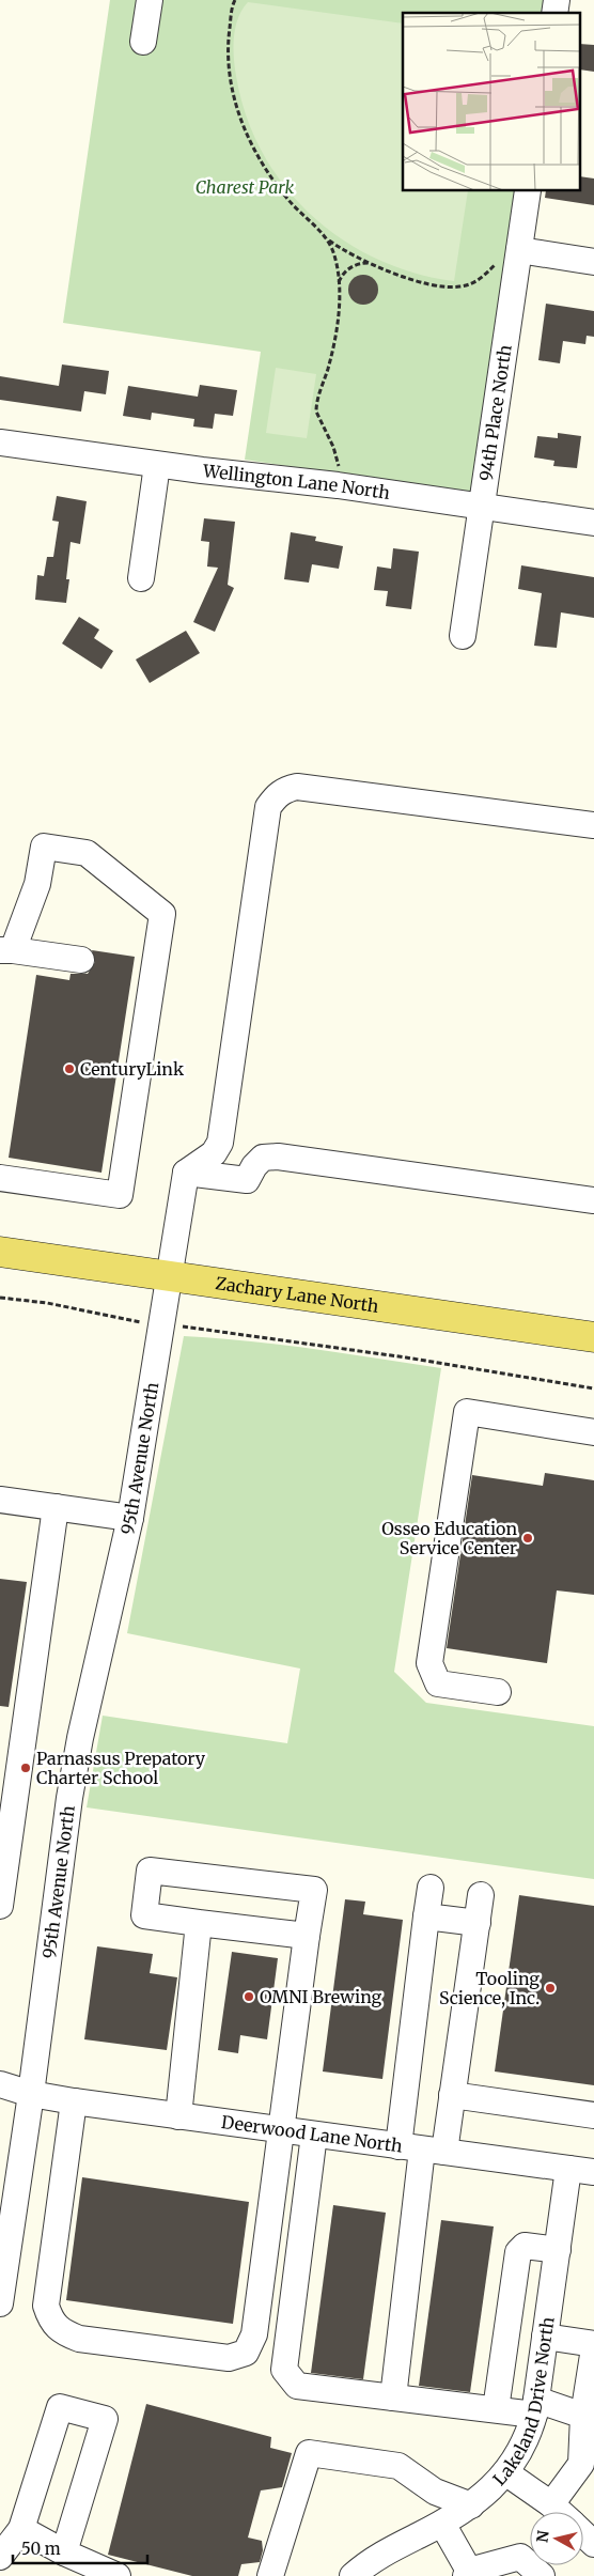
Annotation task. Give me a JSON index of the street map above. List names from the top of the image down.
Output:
{
  "streets": {
    "main road": ["Zachary Lane North"],
    "street": [
      "94th Place North",
      "Wellington Lane North",
      "95th Avenue North",
      "Deerwood Lane North",
      "Lakeland Drive North"
    ]
  },
  "crossings": [
    ["94th Place North", "Wellington Lane North"],
    ["Zachary Lane North", "95th Avenue North"],
    ["95th Avenue North", "Deerwood Lane North"],
    ["Deerwood Lane North", "Lakeland Drive North"]
  ],
  "parks": ["Charest Park"],
  "places": [
    "CenturyLink",
    "Osseo Education Service Center",
    "Parnassus Prepatory Charter School",
    "Tooling Science, Inc.",
    "OMNI Brewing"
  ],
  "scale_bar": "50 m",
  "north": "left"
}
